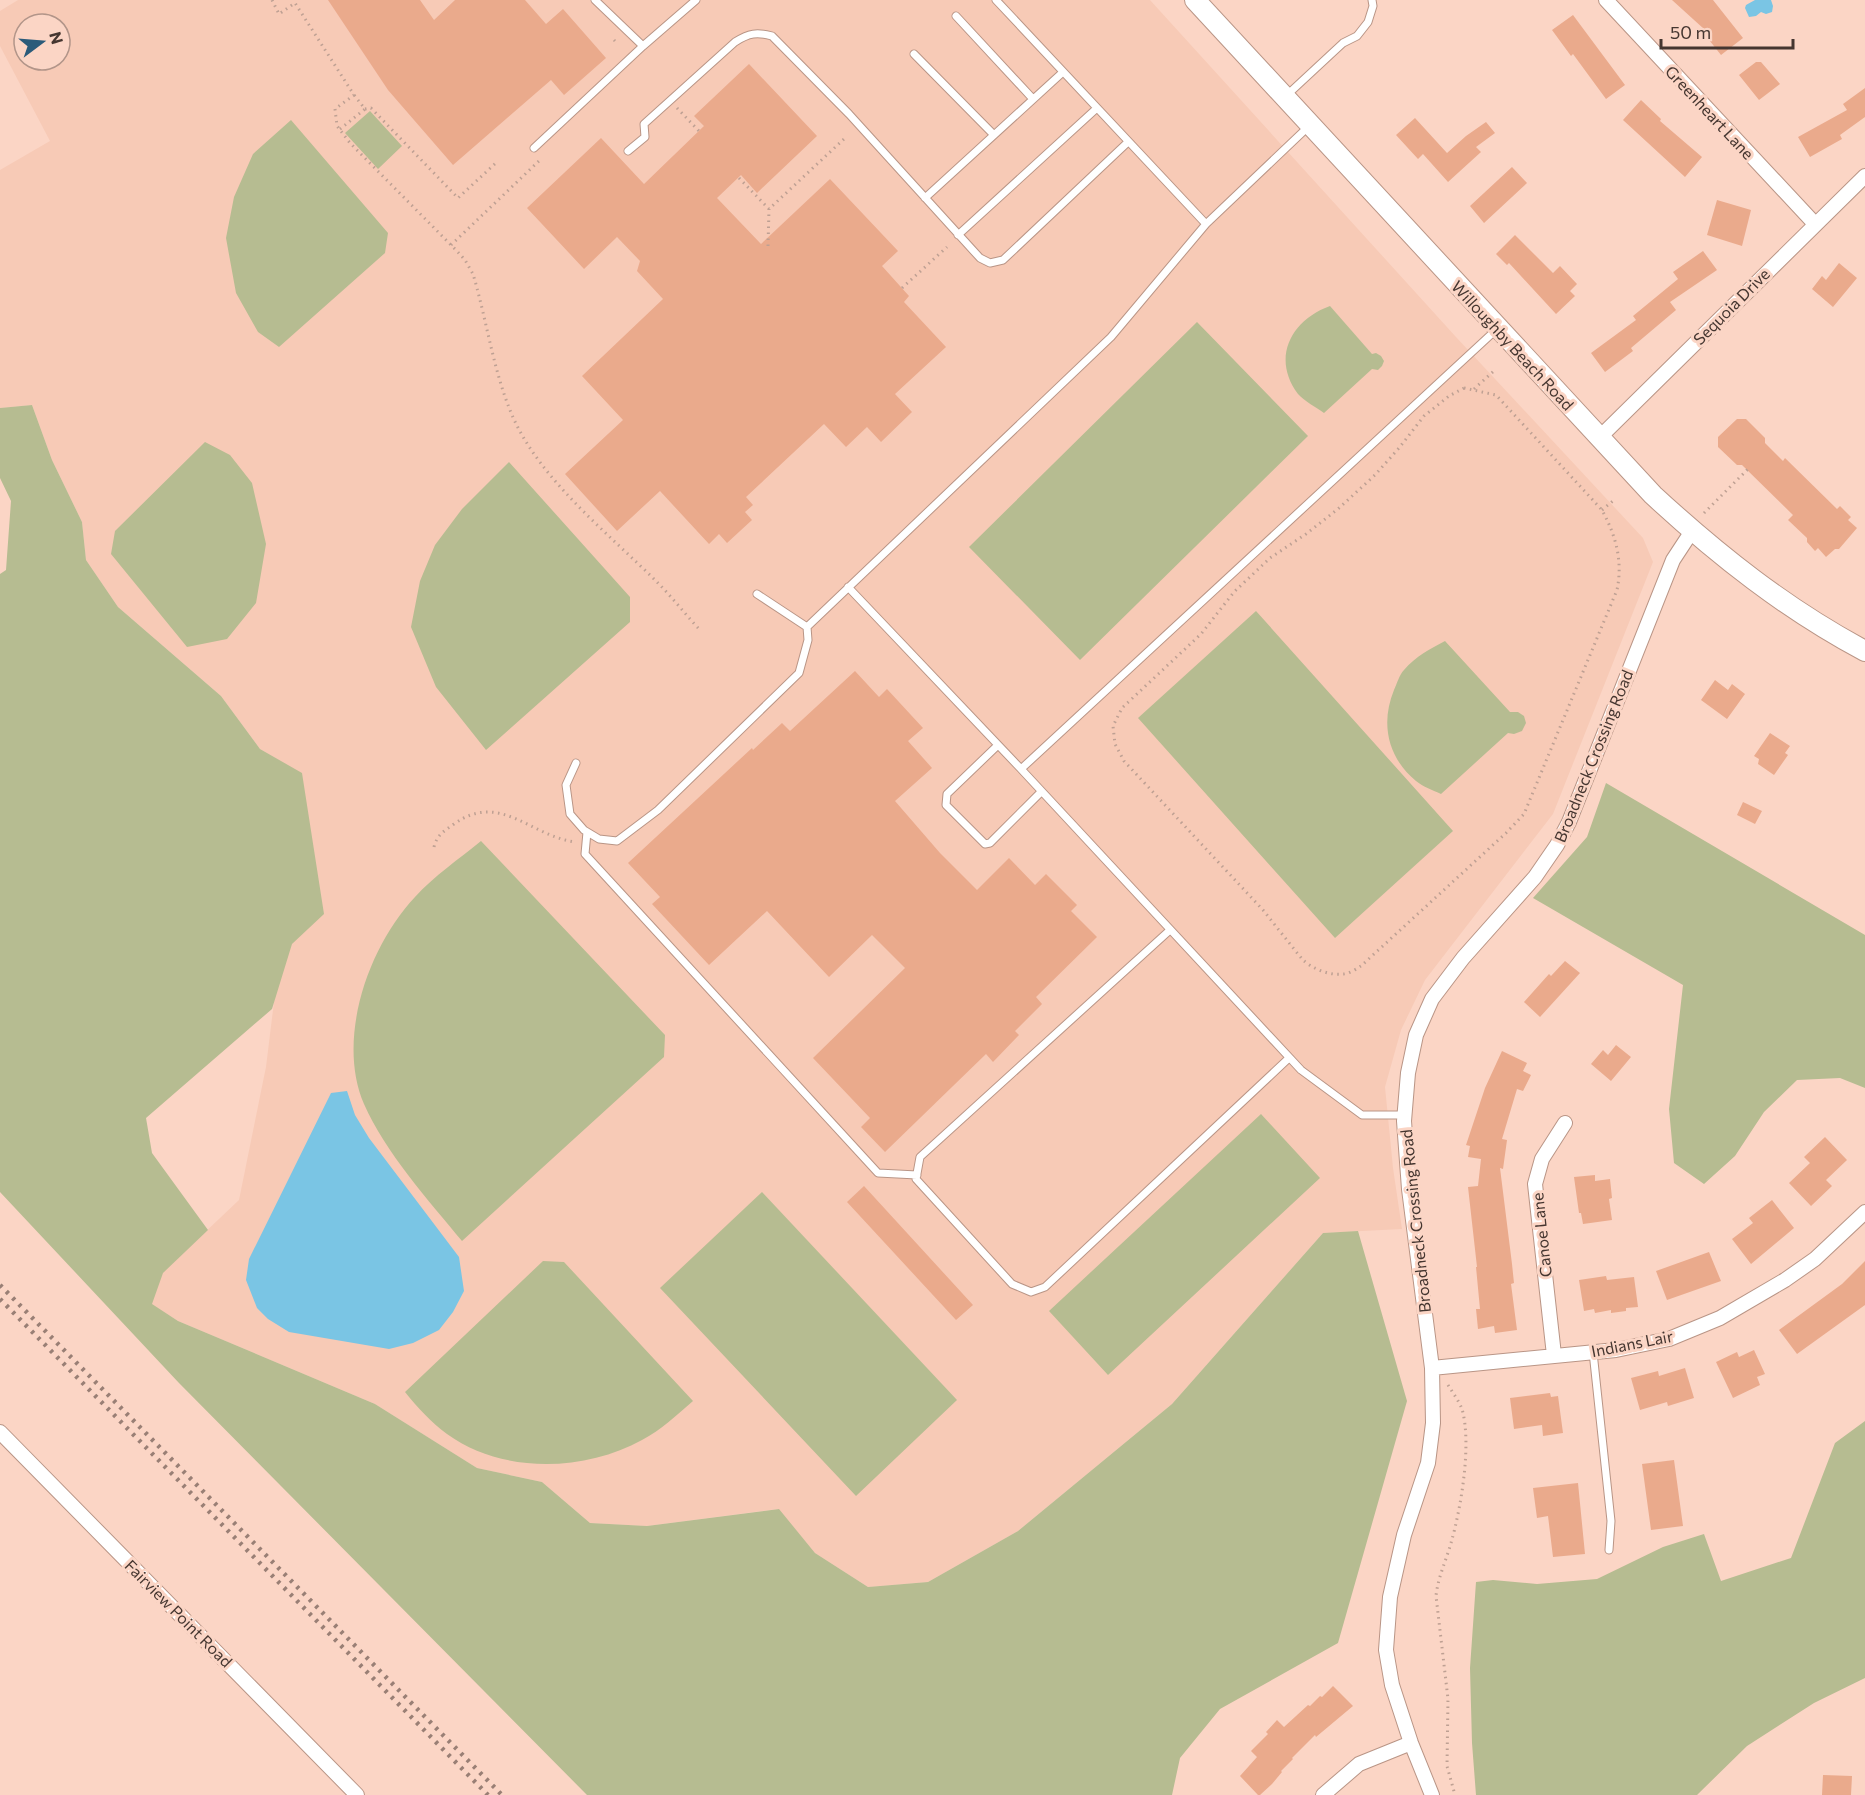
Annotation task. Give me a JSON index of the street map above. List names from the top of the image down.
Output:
{
  "streets": {
    "street": [
      "Greenheart Lane",
      "Sequoia Drive",
      "Willoughby Beach Road",
      "Broadneck Crossing Road",
      "Canoe Lane",
      "Indians Lair",
      "Fairview Point Road"
    ]
  },
  "crossings": [
    ["Greenheart Lane", "Sequoia Drive"],
    ["Sequoia Drive", "Willoughby Beach Road"],
    ["Willoughby Beach Road", "Broadneck Crossing Road"],
    ["Broadneck Crossing Road", "Indians Lair"],
    ["Canoe Lane", "Indians Lair"]
  ],
  "scale_bar": "50 m",
  "north": "right"
}
